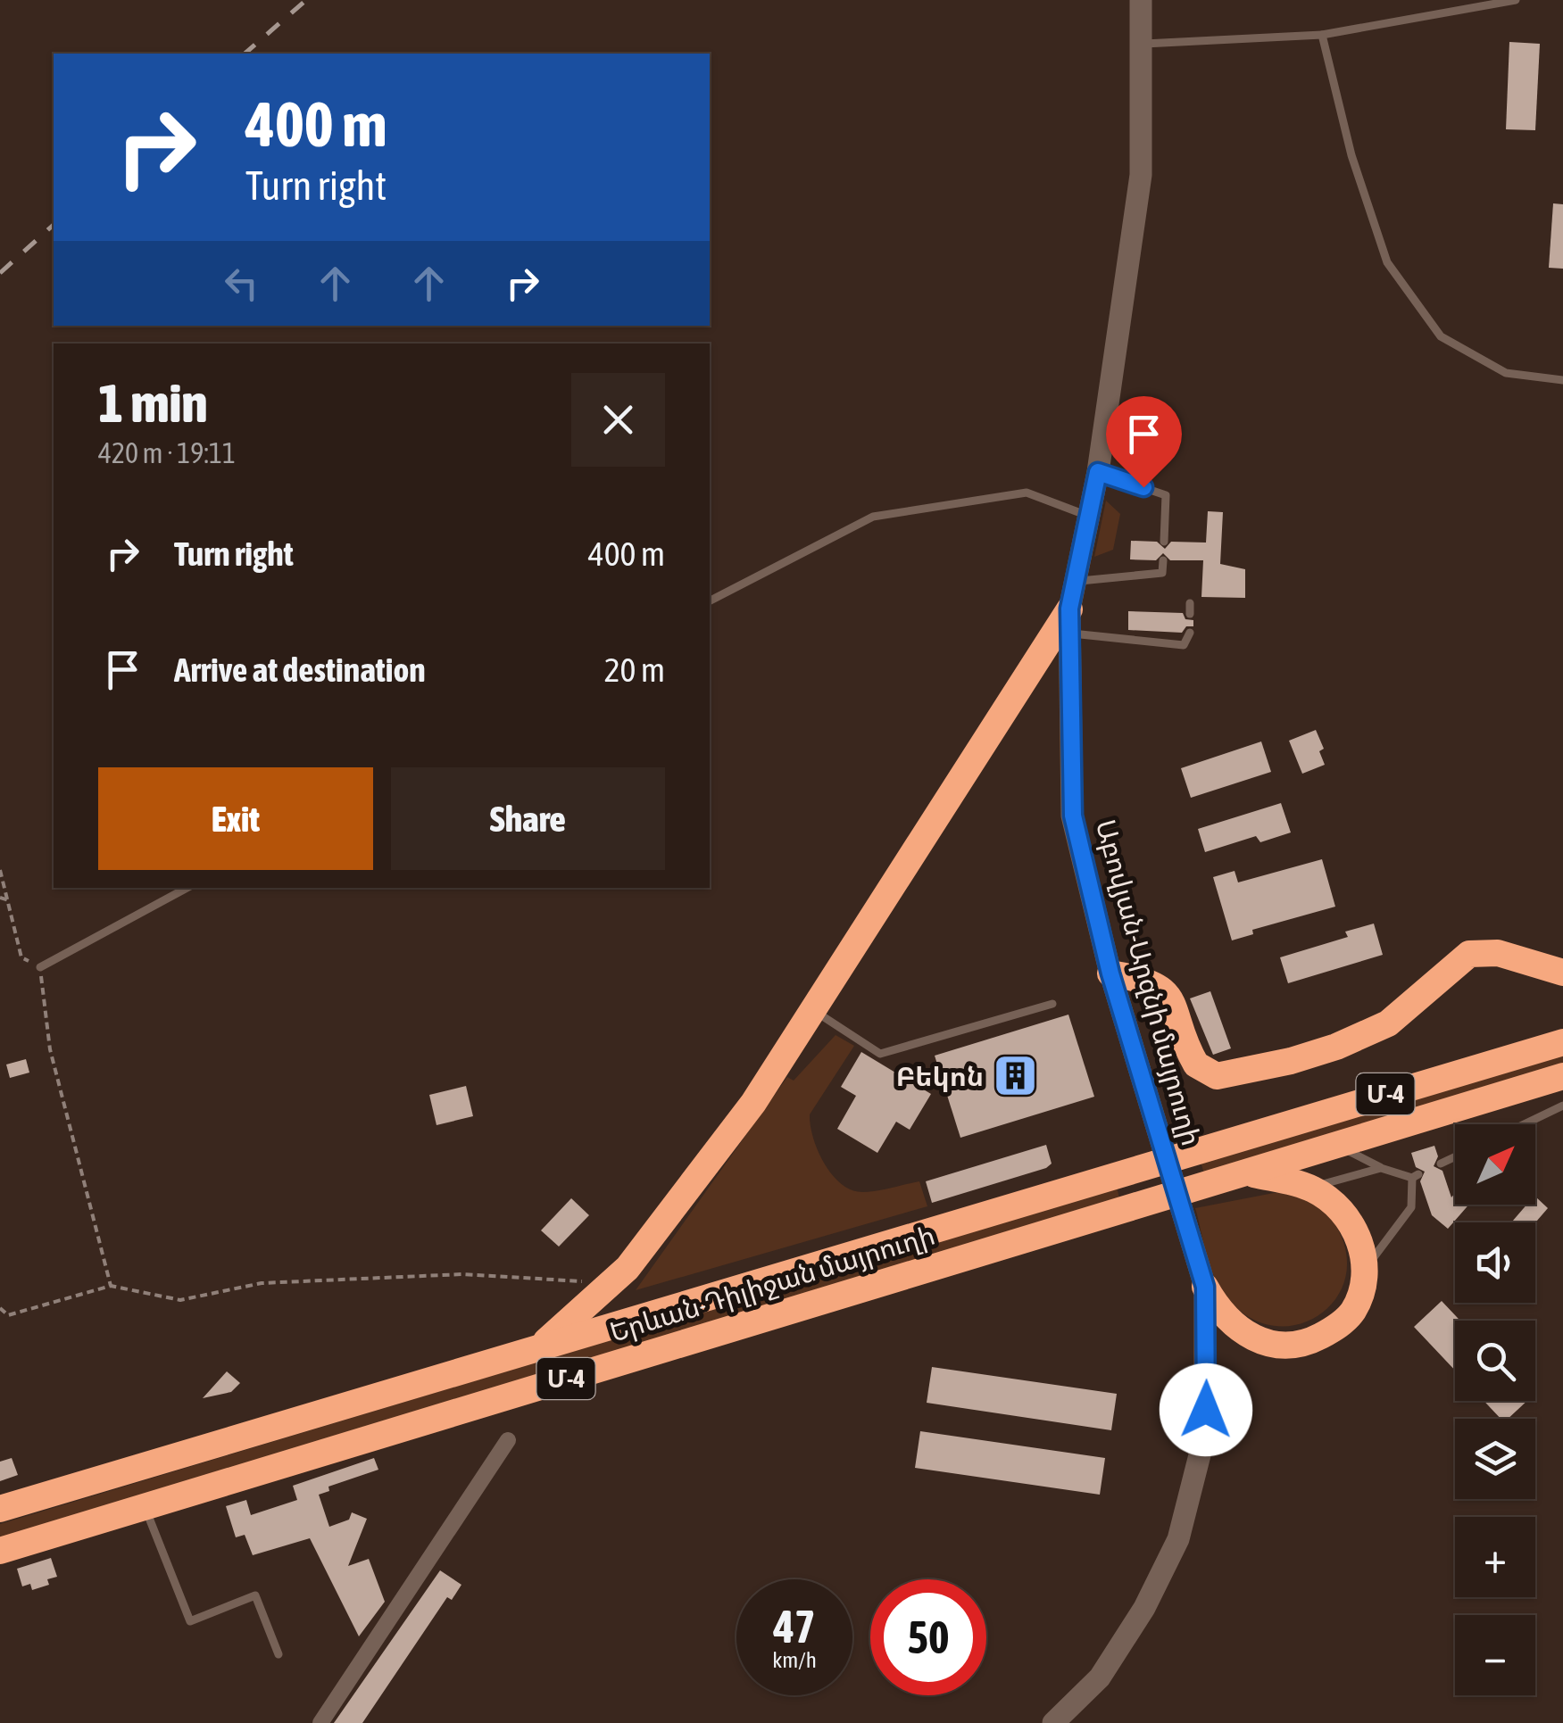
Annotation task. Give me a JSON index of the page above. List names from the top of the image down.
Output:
{
  "streets": {
    "highway": ["Մ-4", "Երևան-Դիլիջան մայրուղի"],
    "main road": ["Աբովյան-Արզնի մայրուղի"]
  },
  "places": {
    "building": ["Բեկոն"]
  },
  "north": "top right",
  "page": {
    "turn": ["400 m", "Turn right"],
    "heading": ["1 min", "420 m · 19:11"],
    "list": [
      {
        "name": "Turn right",
        "value": "400 m"
      },
      {
        "name": "Arrive at destination",
        "value": "20 m"
      }
    ],
    "buttons": ["Exit", "Share"],
    "map_buttons": ["+", "−"],
    "speed": "47 km/h",
    "limit": "50"
  }
}
